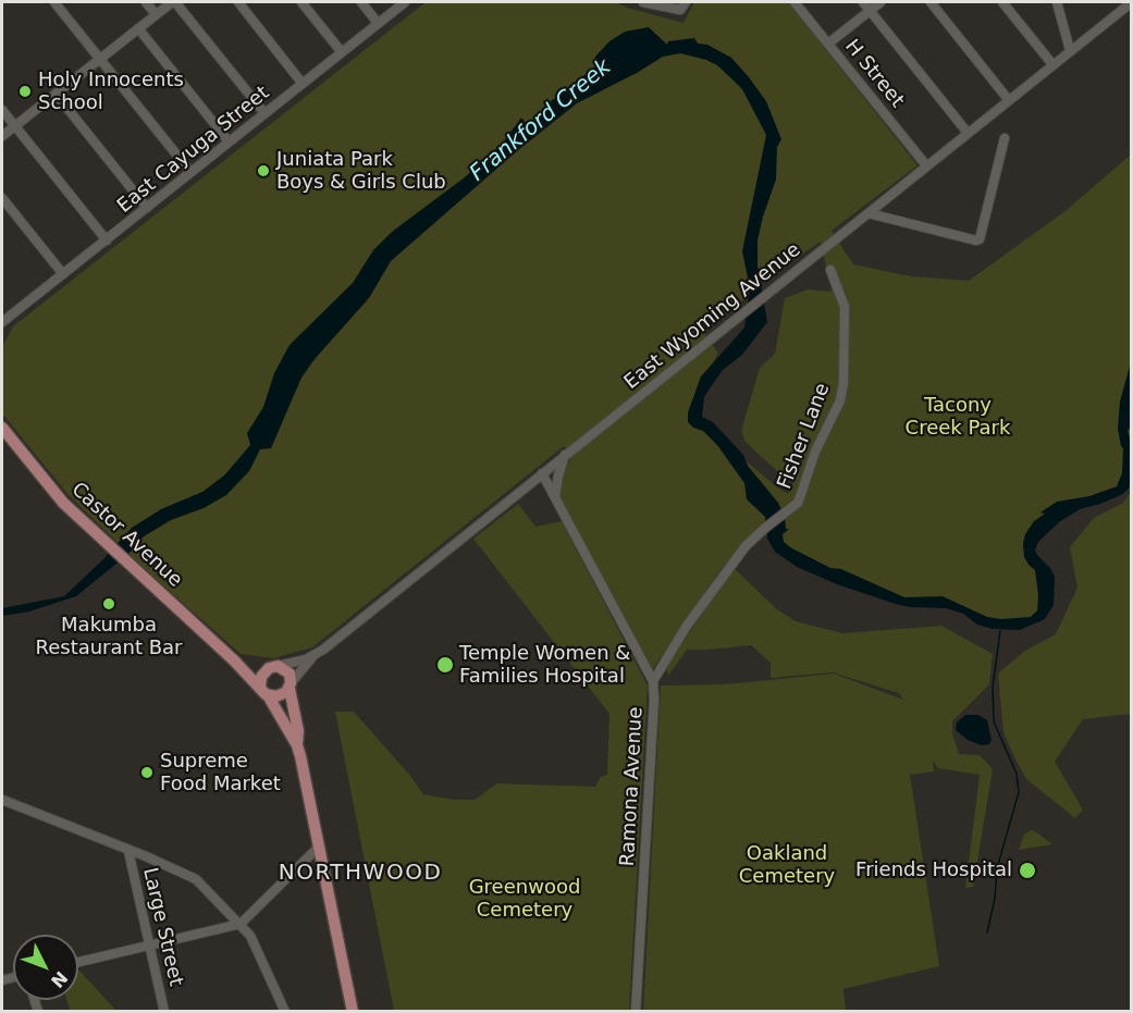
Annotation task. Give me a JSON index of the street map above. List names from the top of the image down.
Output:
{
  "streets": {
    "main road": ["Castor Avenue"],
    "street": [
      "H Street",
      "East Cayuga Street",
      "East Wyoming Avenue",
      "Fisher Lane",
      "Ramona Avenue",
      "Large Street"
    ]
  },
  "crossings": [
    ["H Street", "East Wyoming Avenue"],
    ["East Wyoming Avenue", "Castor Avenue"],
    ["East Wyoming Avenue", "Ramona Avenue"],
    ["Fisher Lane", "Ramona Avenue"]
  ],
  "districts": ["NORTHWOOD"],
  "water": ["Frankford Creek"],
  "parks": ["Tacony Creek Park", "Oakland Cemetery", "Greenwood Cemetery"],
  "places": [
    "Holy Innocents School",
    "Juniata Park Boys & Girls Club",
    "Makumba Restaurant Bar",
    "Temple Women & Families Hospital",
    "Supreme Food Market",
    "Friends Hospital"
  ],
  "north": "bottom right"
}
